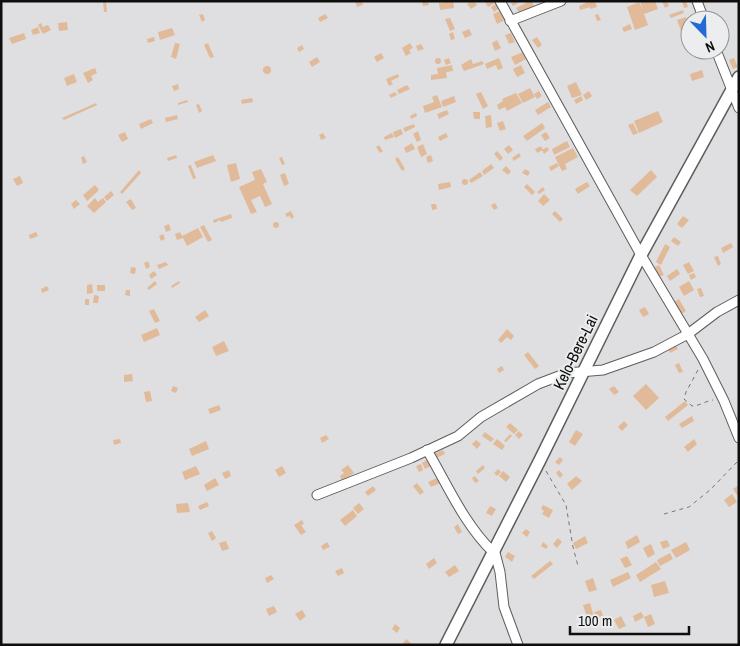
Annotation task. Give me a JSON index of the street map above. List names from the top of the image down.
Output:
{
  "streets": {
    "main road": ["Kelo-Bere-Lai"]
  },
  "scale_bar": "100 m",
  "north": "bottom right"
}
